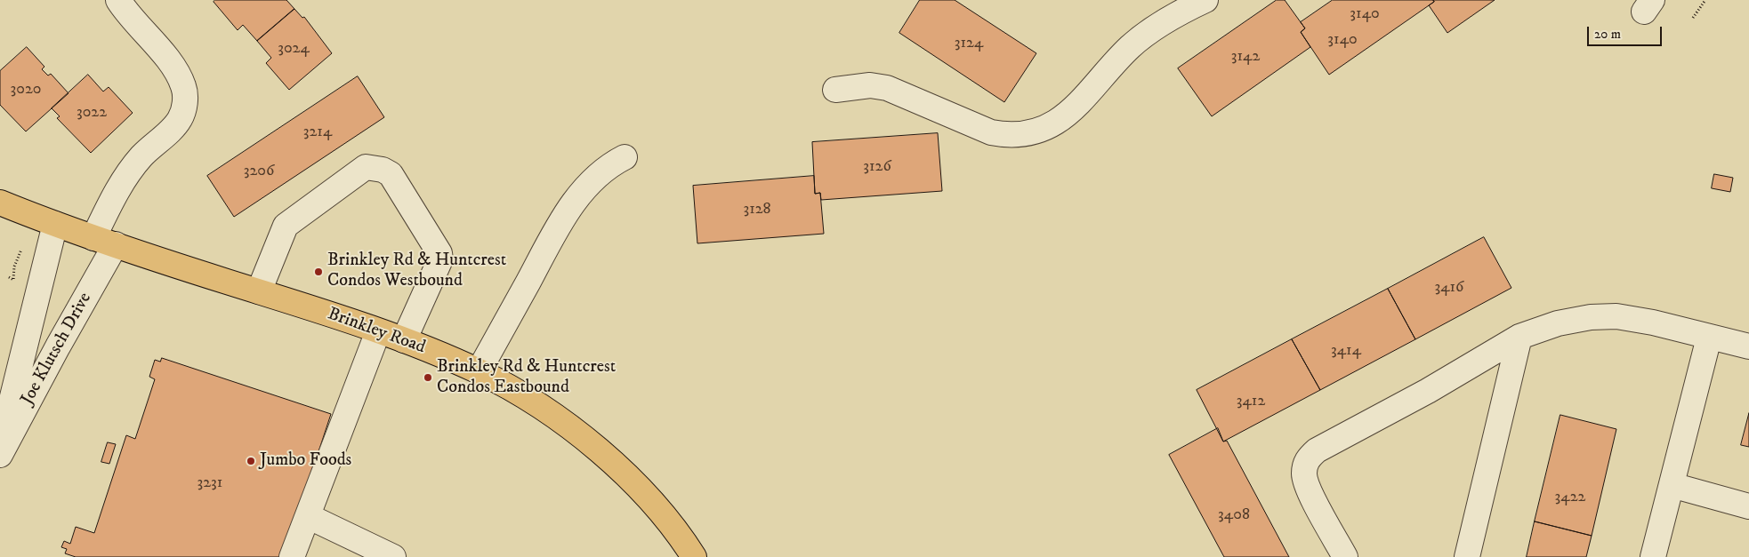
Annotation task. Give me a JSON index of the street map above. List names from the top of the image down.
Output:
{
  "streets": {
    "main road": ["Brinkley Road"],
    "street": ["Joe Klutsch Drive"]
  },
  "crossings": [
    ["Brinkley Road", "Joe Klutsch Drive"]
  ],
  "places": ["Brinkley Rd & Huntcrest Condos Westbound", "Brinkley Rd & Huntcrest Condos Eastbound", "Jumbo Foods"],
  "house_numbers": [
    "3140",
    "3140",
    "3124",
    "3024",
    "3142",
    "3020",
    "3022",
    "3214",
    "3126",
    "3206",
    "3128",
    "3416",
    "3414",
    "3412",
    "3231",
    "3422",
    "3408"
  ],
  "scale_bar": "20 m"
}
